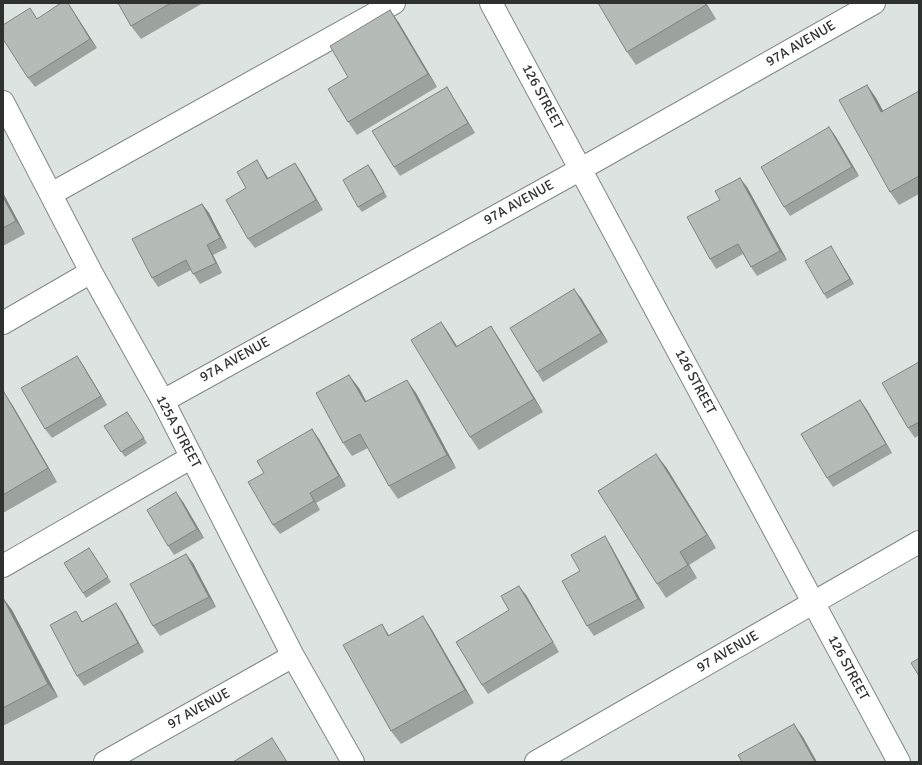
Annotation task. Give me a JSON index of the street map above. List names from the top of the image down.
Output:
{
  "streets": {
    "street": [
      "97A AVENUE",
      "126 STREET",
      "125A STREET",
      "97 AVENUE"
    ]
  },
  "crossings": [
    ["97A AVENUE", "126 STREET"],
    ["97A AVENUE", "125A STREET"],
    ["126 STREET", "97 AVENUE"],
    ["125A STREET", "97 AVENUE"]
  ]
}
